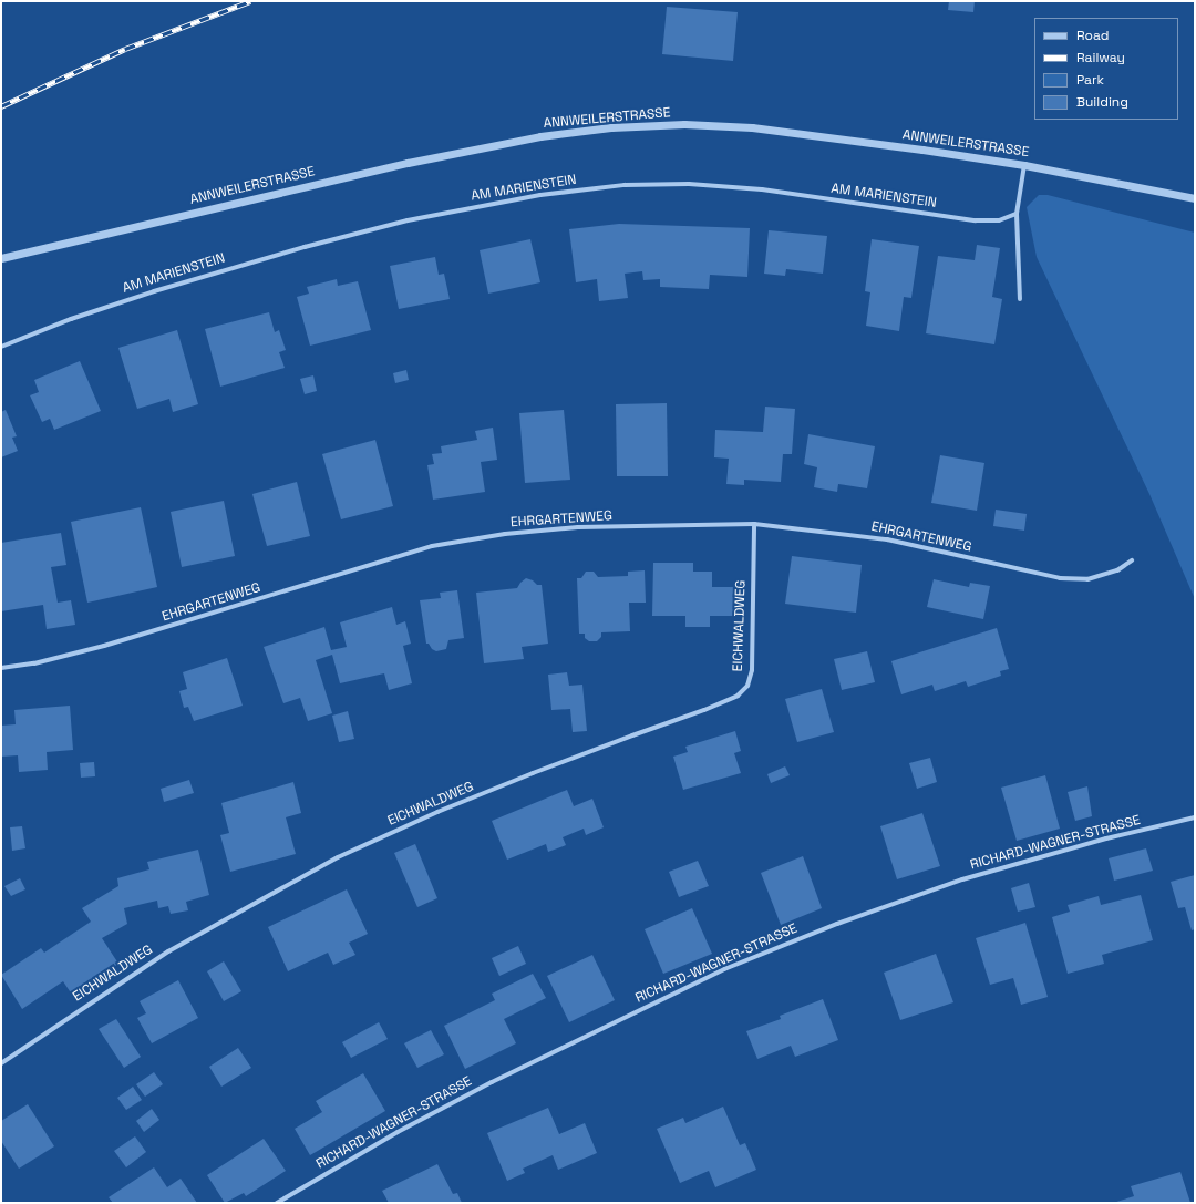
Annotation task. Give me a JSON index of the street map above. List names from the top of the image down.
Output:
{
  "streets": {
    "street": [
      "ANNWEILERSTRASSE",
      "AM MARIENSTEIN",
      "EHRGARTENWEG",
      "EICHWALDWEG",
      "RICHARD-WAGNER-STRASSE"
    ]
  },
  "crossings": [
    ["EHRGARTENWEG", "EICHWALDWEG"]
  ],
  "legend": [
    "Road",
    "Railway",
    "Park",
    "Building"
  ]
}
